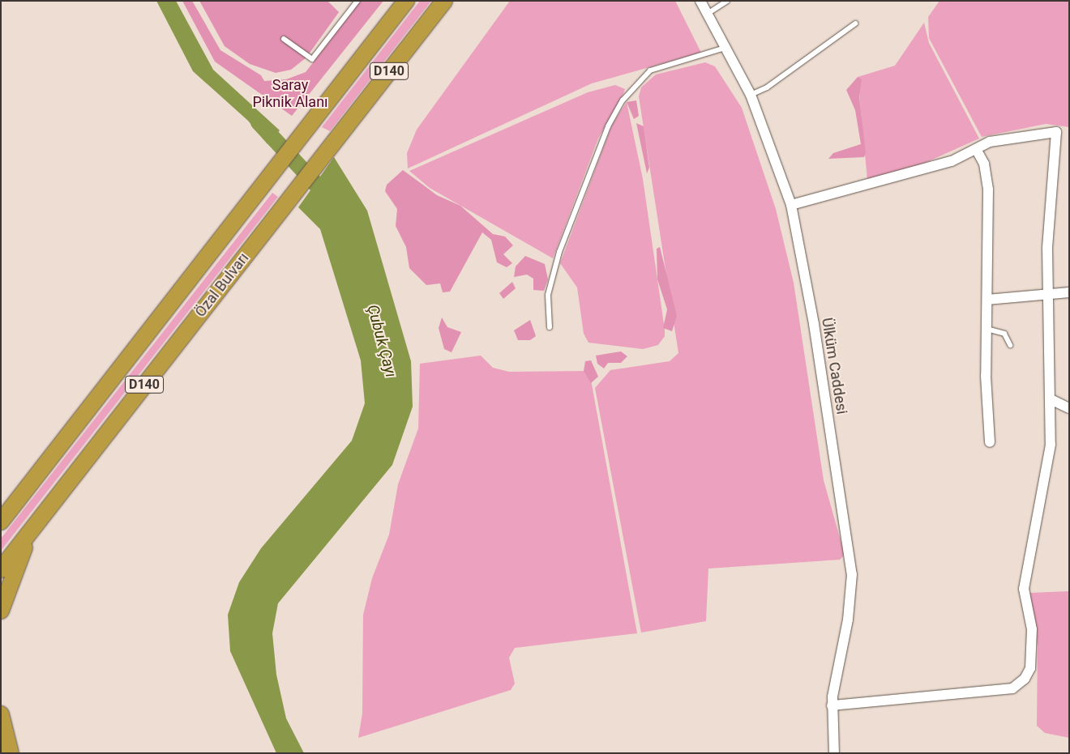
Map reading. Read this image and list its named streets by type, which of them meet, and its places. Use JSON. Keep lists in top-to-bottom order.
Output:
{
  "streets": {
    "highway": ["D140", "Özal Bulvarı"],
    "street": ["Ülküm Caddesi"]
  },
  "water": ["Çubuk Çayı"],
  "parks": ["Saray Piknik Alanı"]
}
